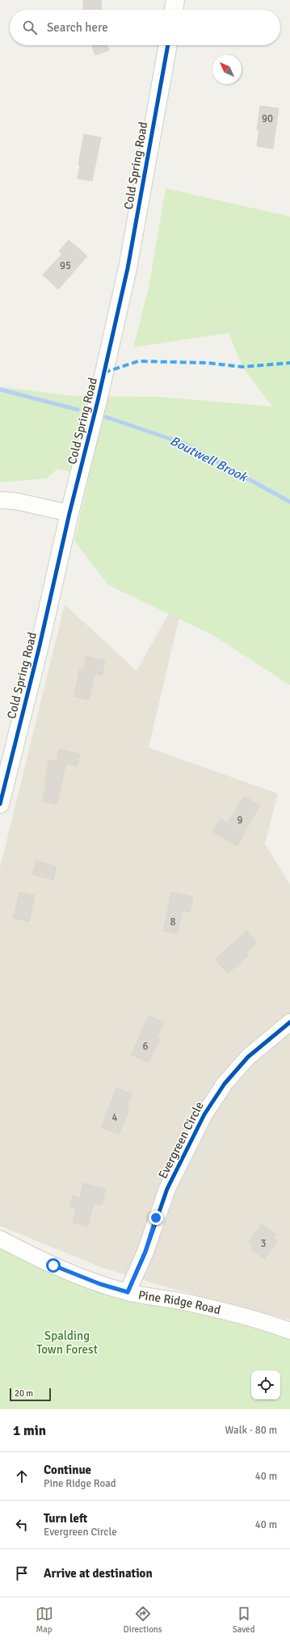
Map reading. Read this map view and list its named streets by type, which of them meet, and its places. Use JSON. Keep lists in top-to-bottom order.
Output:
{
  "streets": {
    "street": ["Cold Spring Road", "Evergreen Circle", "Pine Ridge Road"]
  },
  "crossings": [
    ["Evergreen Circle", "Pine Ridge Road"]
  ],
  "water": ["Boutwell Brook"],
  "parks": ["Spalding Town Forest"],
  "house_numbers": [
    "90",
    "95",
    "9",
    "8",
    "6",
    "4",
    "3"
  ],
  "scale_bar": "20 m",
  "north": "top left",
  "page": {
    "search": "Search here",
    "scale": "20 m",
    "heading": ["1 min", "Walk · 80 m"],
    "list": [
      ["Continue", "Pine Ridge Road", "40 m"],
      ["Turn left", "Evergreen Circle", "40 m"],
      "Arrive at destination"
    ],
    "nav": ["Map", "Directions", "Saved"]
  }
}
